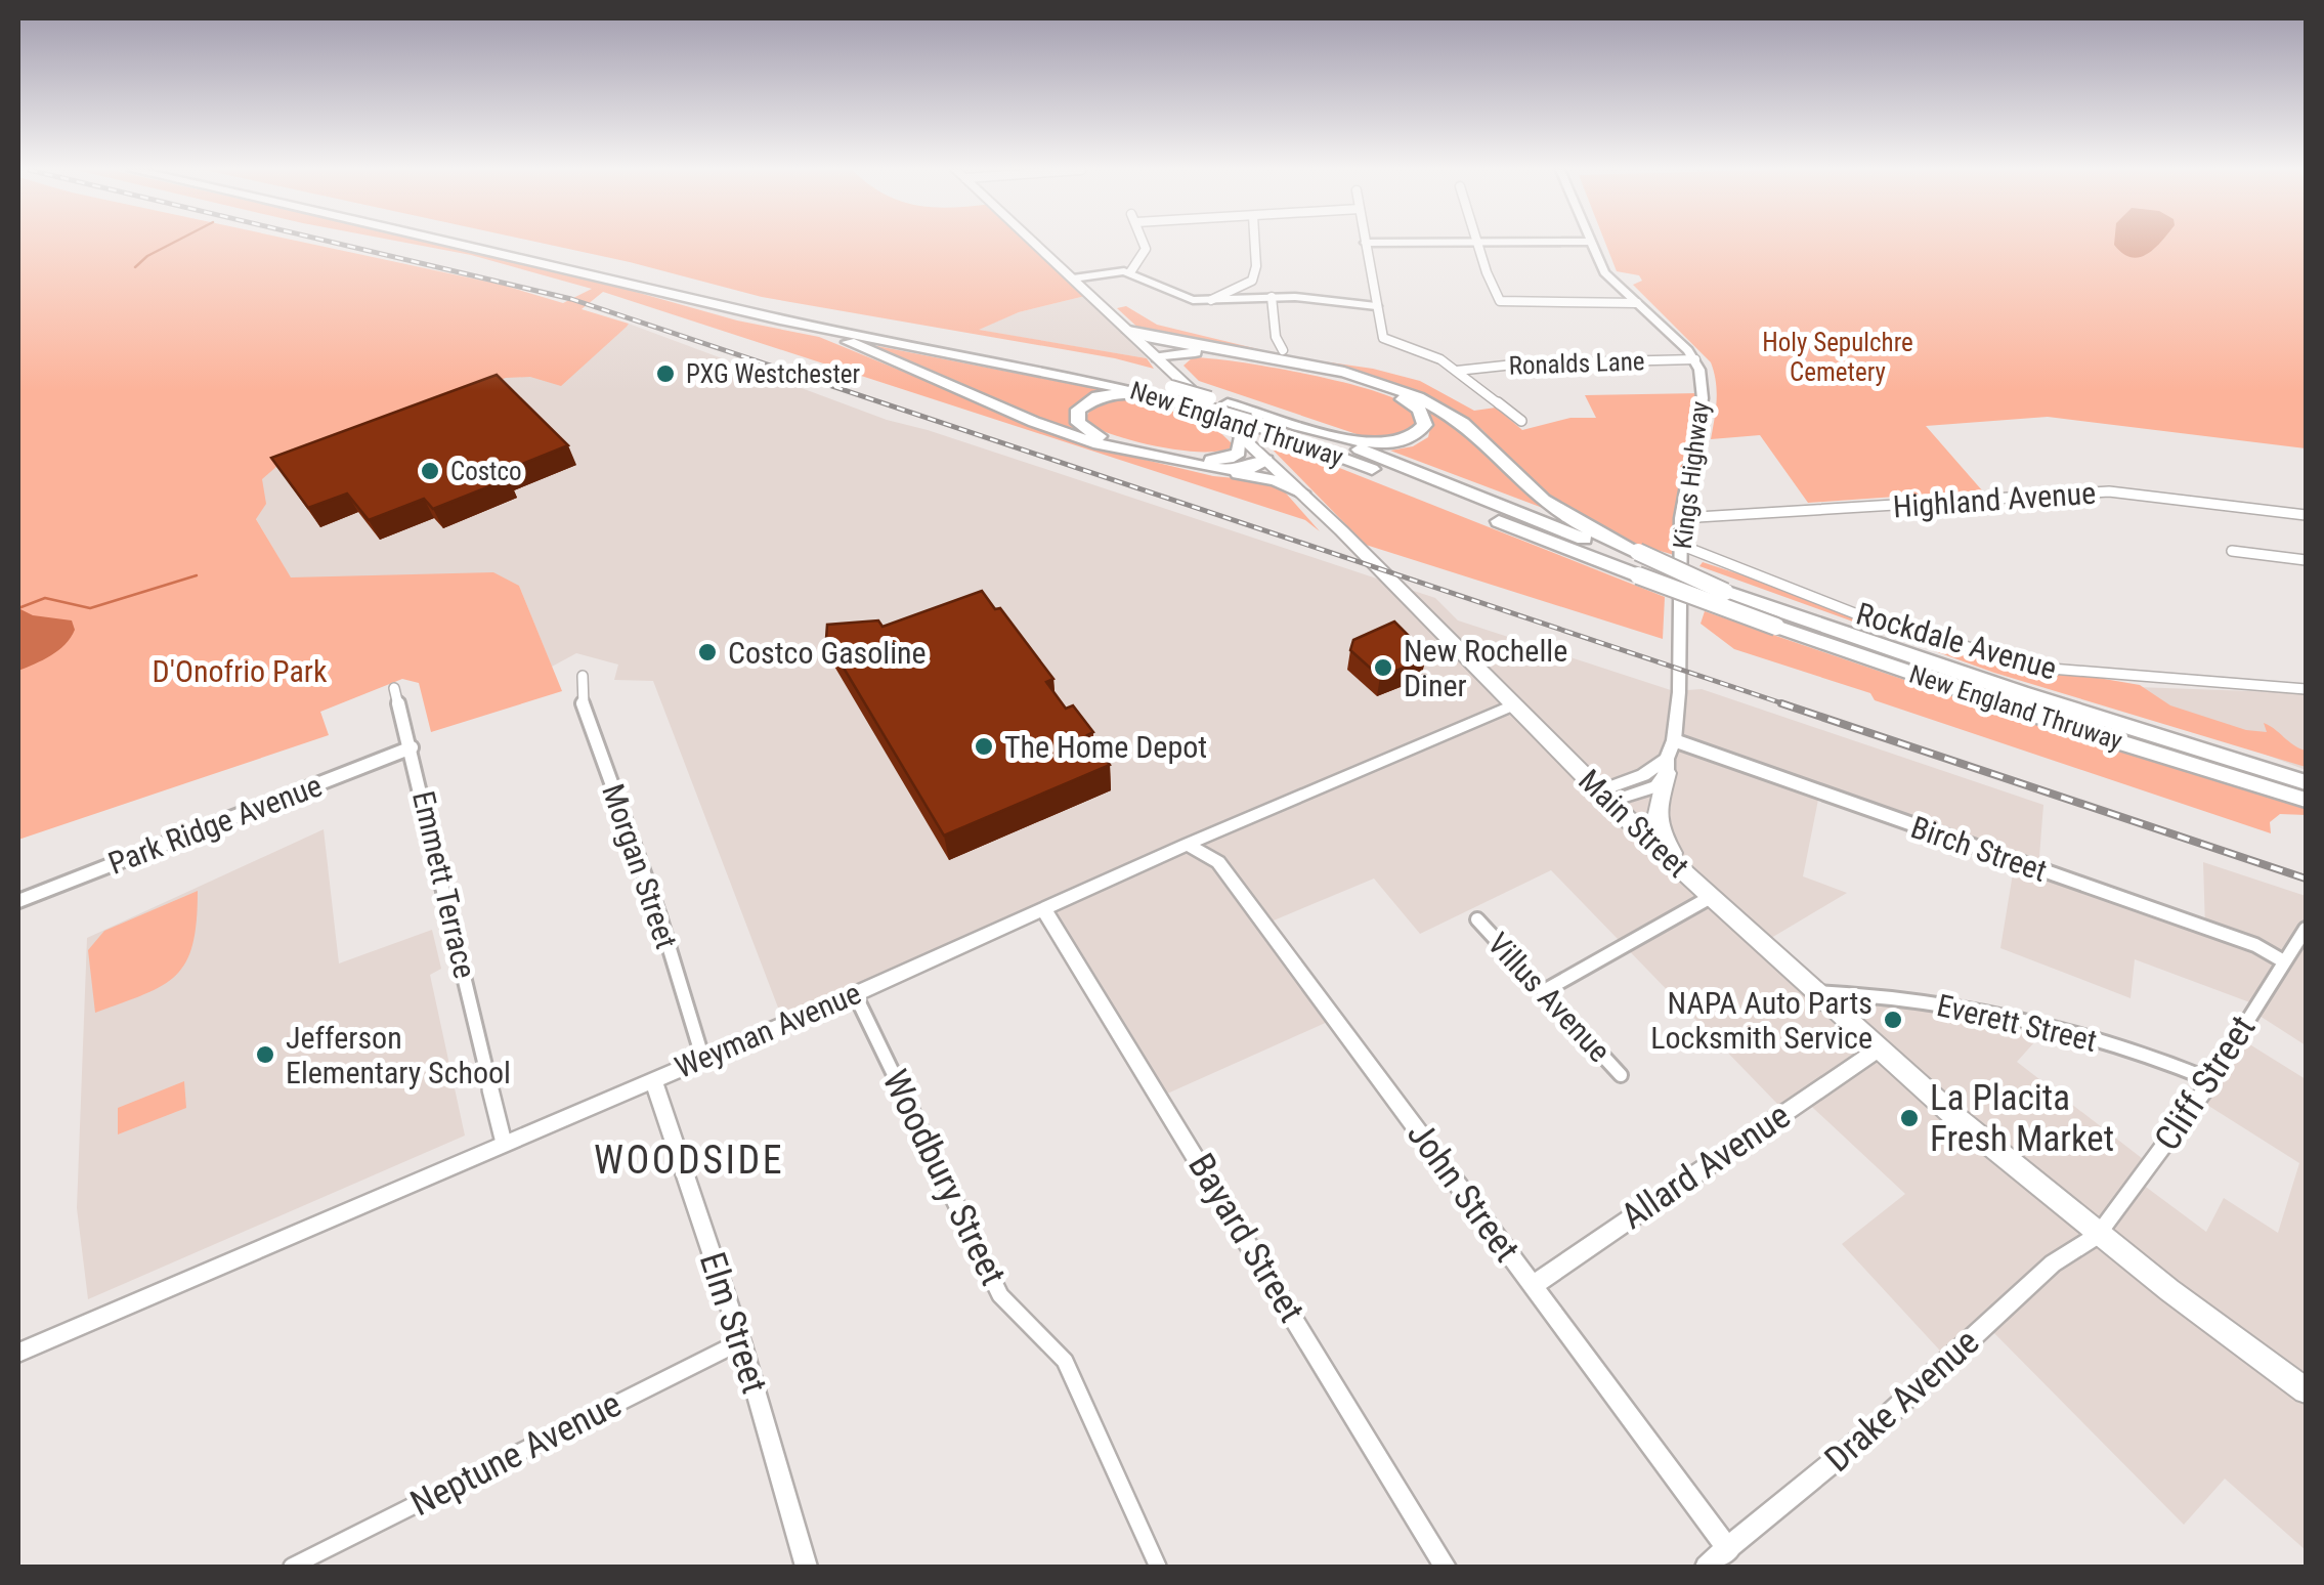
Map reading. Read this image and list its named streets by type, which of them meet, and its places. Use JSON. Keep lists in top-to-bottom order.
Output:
{
  "streets": {
    "highway": ["New England Thruway"],
    "main road": ["Main Street"],
    "street": [
      "Ronalds Lane",
      "Kings Highway",
      "Highland Avenue",
      "Rockdale Avenue",
      "Park Ridge Avenue",
      "Birch Street",
      "Morgan Street",
      "Emmett Terrace",
      "Villus Avenue",
      "Everett Street",
      "Weyman Avenue",
      "Cliff Street",
      "Allard Avenue",
      "Woodbury Street",
      "John Street",
      "Bayard Street",
      "Elm Street",
      "Drake Avenue",
      "Neptune Avenue"
    ]
  },
  "crossings": [
    ["Ronalds Lane", "Kings Highway"],
    ["New England Thruway", "Main Street"],
    ["Kings Highway", "Highland Avenue"],
    ["Kings Highway", "Rockdale Avenue"],
    ["Kings Highway", "Birch Street"],
    ["Main Street", "Everett Street"],
    ["Main Street", "Weyman Avenue"],
    ["Main Street", "Cliff Street"],
    ["Main Street", "Allard Avenue"],
    ["Main Street", "Drake Avenue"],
    ["Park Ridge Avenue", "Emmett Terrace"],
    ["Birch Street", "Cliff Street"],
    ["Morgan Street", "Weyman Avenue"],
    ["Emmett Terrace", "Weyman Avenue"],
    ["Everett Street", "Cliff Street"],
    ["Weyman Avenue", "Woodbury Street"],
    ["Weyman Avenue", "John Street"],
    ["Weyman Avenue", "Bayard Street"],
    ["Weyman Avenue", "Elm Street"],
    ["Cliff Street", "Drake Avenue"],
    ["Allard Avenue", "John Street"],
    ["John Street", "Drake Avenue"],
    ["Elm Street", "Neptune Avenue"]
  ],
  "districts": ["WOODSIDE"],
  "parks": ["Holy Sepulchre Cemetery", "D'Onofrio Park"],
  "places": [
    "PXG Westchester",
    "Costco",
    "Costco Gasoline",
    "New Rochelle Diner",
    "The Home Depot",
    "NAPA Auto Parts Locksmith Service",
    "Jefferson Elementary School",
    "La Placita Fresh Market"
  ]
}
